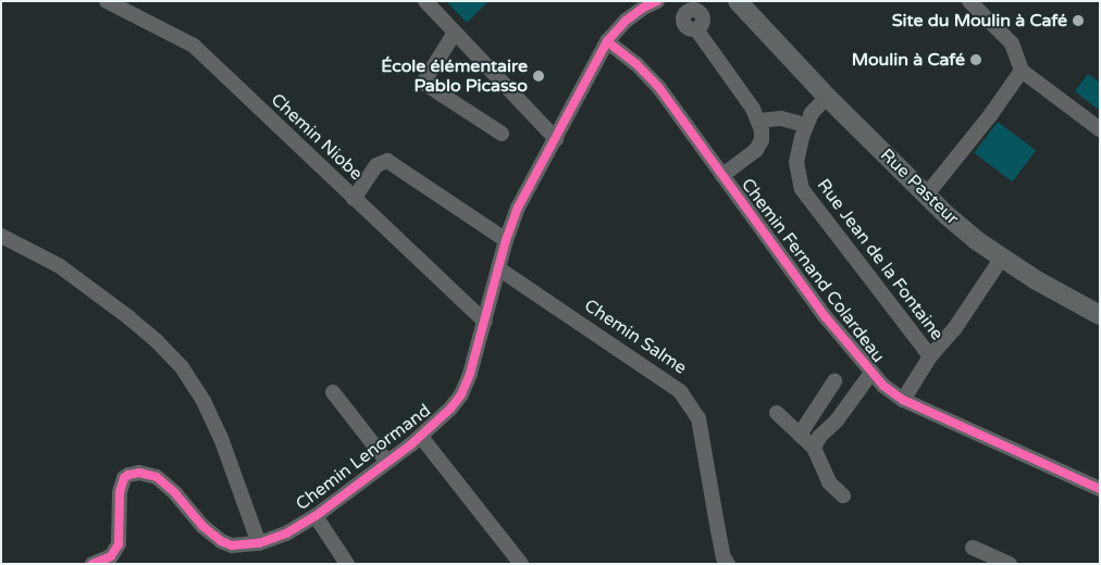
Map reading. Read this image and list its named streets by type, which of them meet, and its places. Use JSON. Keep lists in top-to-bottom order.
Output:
{
  "streets": {
    "main road": ["Rue Pasteur"],
    "street": [
      "Chemin Niobe",
      "Rue Jean de la Fontaine",
      "Chemin Fernand Colardeau",
      "Chemin Salme",
      "Chemin Lenormand"
    ]
  },
  "crossings": [
    ["Chemin Niobe", "Chemin Lenormand"],
    ["Rue Pasteur", "Rue Jean de la Fontaine"],
    ["Chemin Fernand Colardeau", "Chemin Lenormand"],
    ["Chemin Salme", "Chemin Lenormand"]
  ],
  "places": ["Site du Moulin à Café", "Moulin à Café", "École élémentaire Pablo Picasso"]
}
